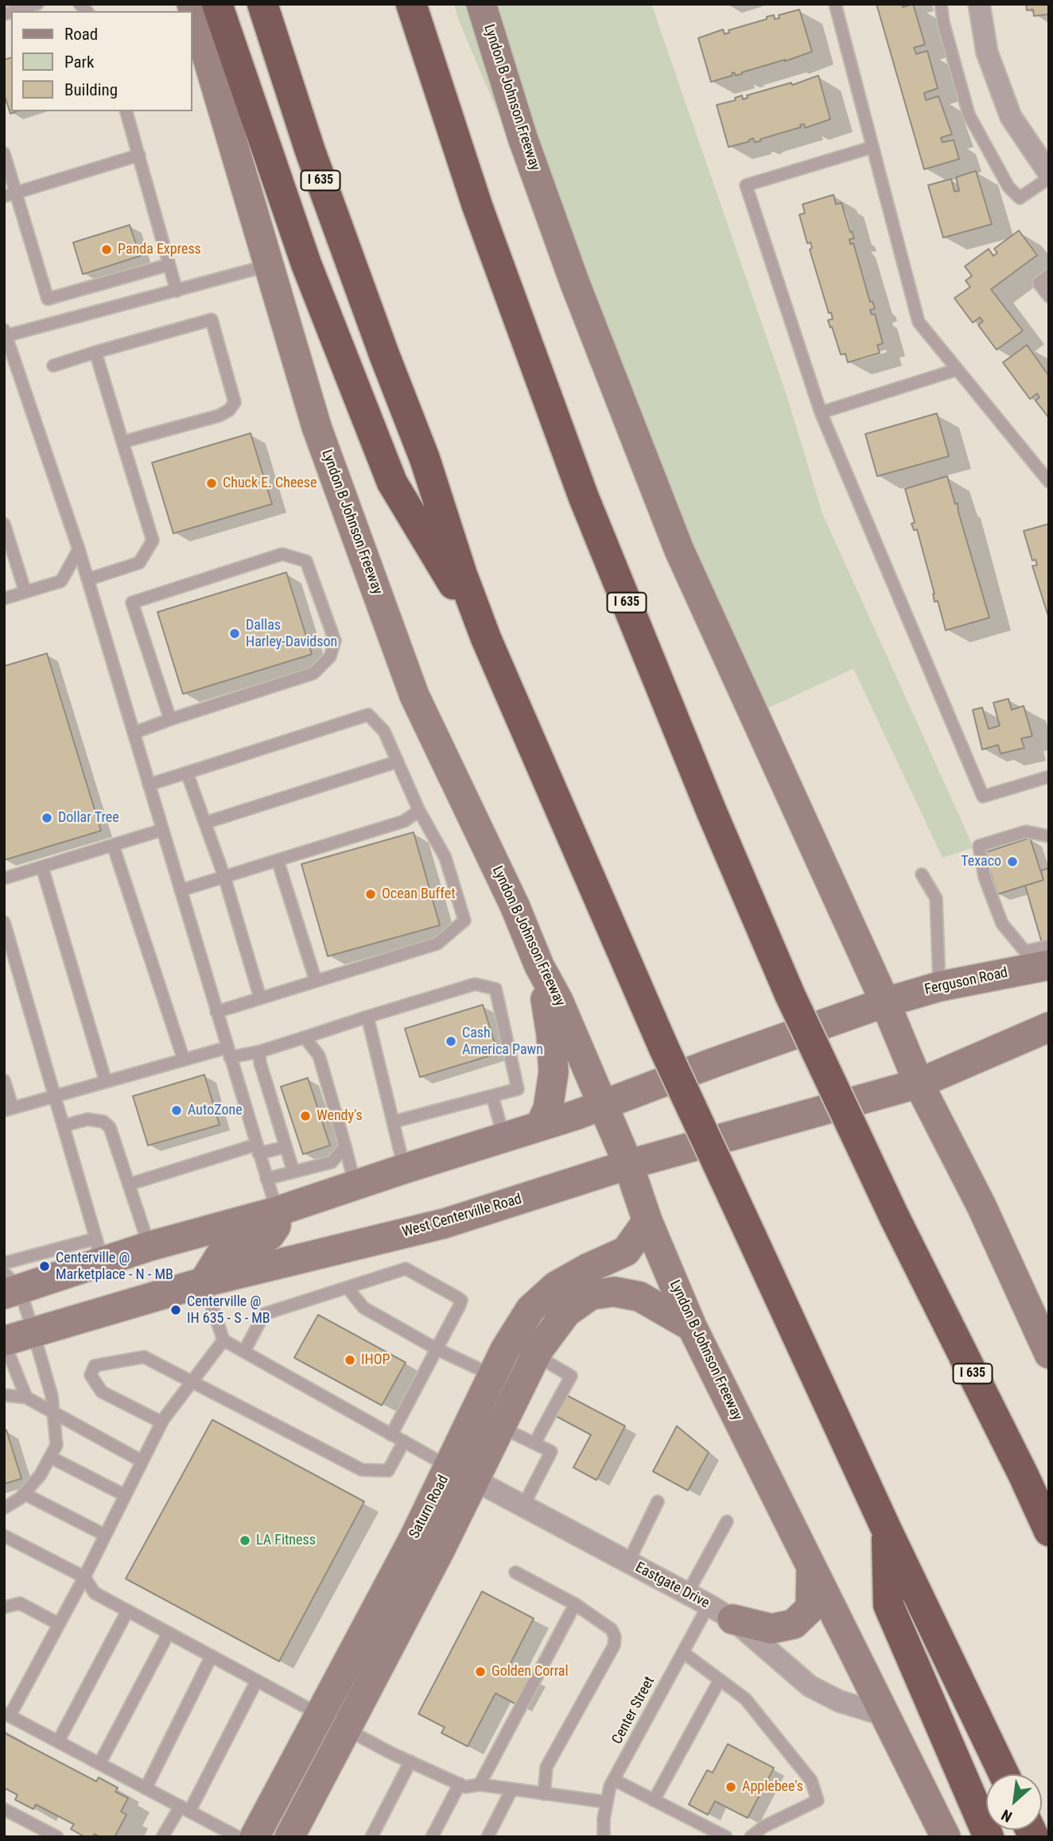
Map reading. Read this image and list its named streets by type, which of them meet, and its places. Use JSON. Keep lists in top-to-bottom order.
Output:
{
  "streets": {
    "highway": ["I 635"],
    "main road": [
      "Lyndon B Johnson Freeway",
      "Ferguson Road",
      "West Centerville Road",
      "Saturn Road"
    ],
    "street": ["Eastgate Drive"],
    "lane": ["Center Street"]
  },
  "crossings": [
    ["Lyndon B Johnson Freeway", "Ferguson Road"],
    ["Lyndon B Johnson Freeway", "West Centerville Road"],
    ["Lyndon B Johnson Freeway", "Saturn Road"],
    ["Lyndon B Johnson Freeway", "Eastgate Drive"],
    ["Saturn Road", "Eastgate Drive"],
    ["Eastgate Drive", "Center Street"]
  ],
  "places": [
    "Panda Express",
    "Chuck E. Cheese",
    "Dallas Harley-Davidson",
    "Dollar Tree",
    "Texaco",
    "Ocean Buffet",
    "Cash America Pawn",
    "AutoZone",
    "Wendy's",
    "Centerville @ Marketplace - N - MB",
    "Centerville @ IH 635 - S - MB",
    "IHOP",
    "LA Fitness",
    "Golden Corral",
    "Applebee's"
  ],
  "legend": ["Road", "Park", "Building"],
  "north": "bottom left"
}
